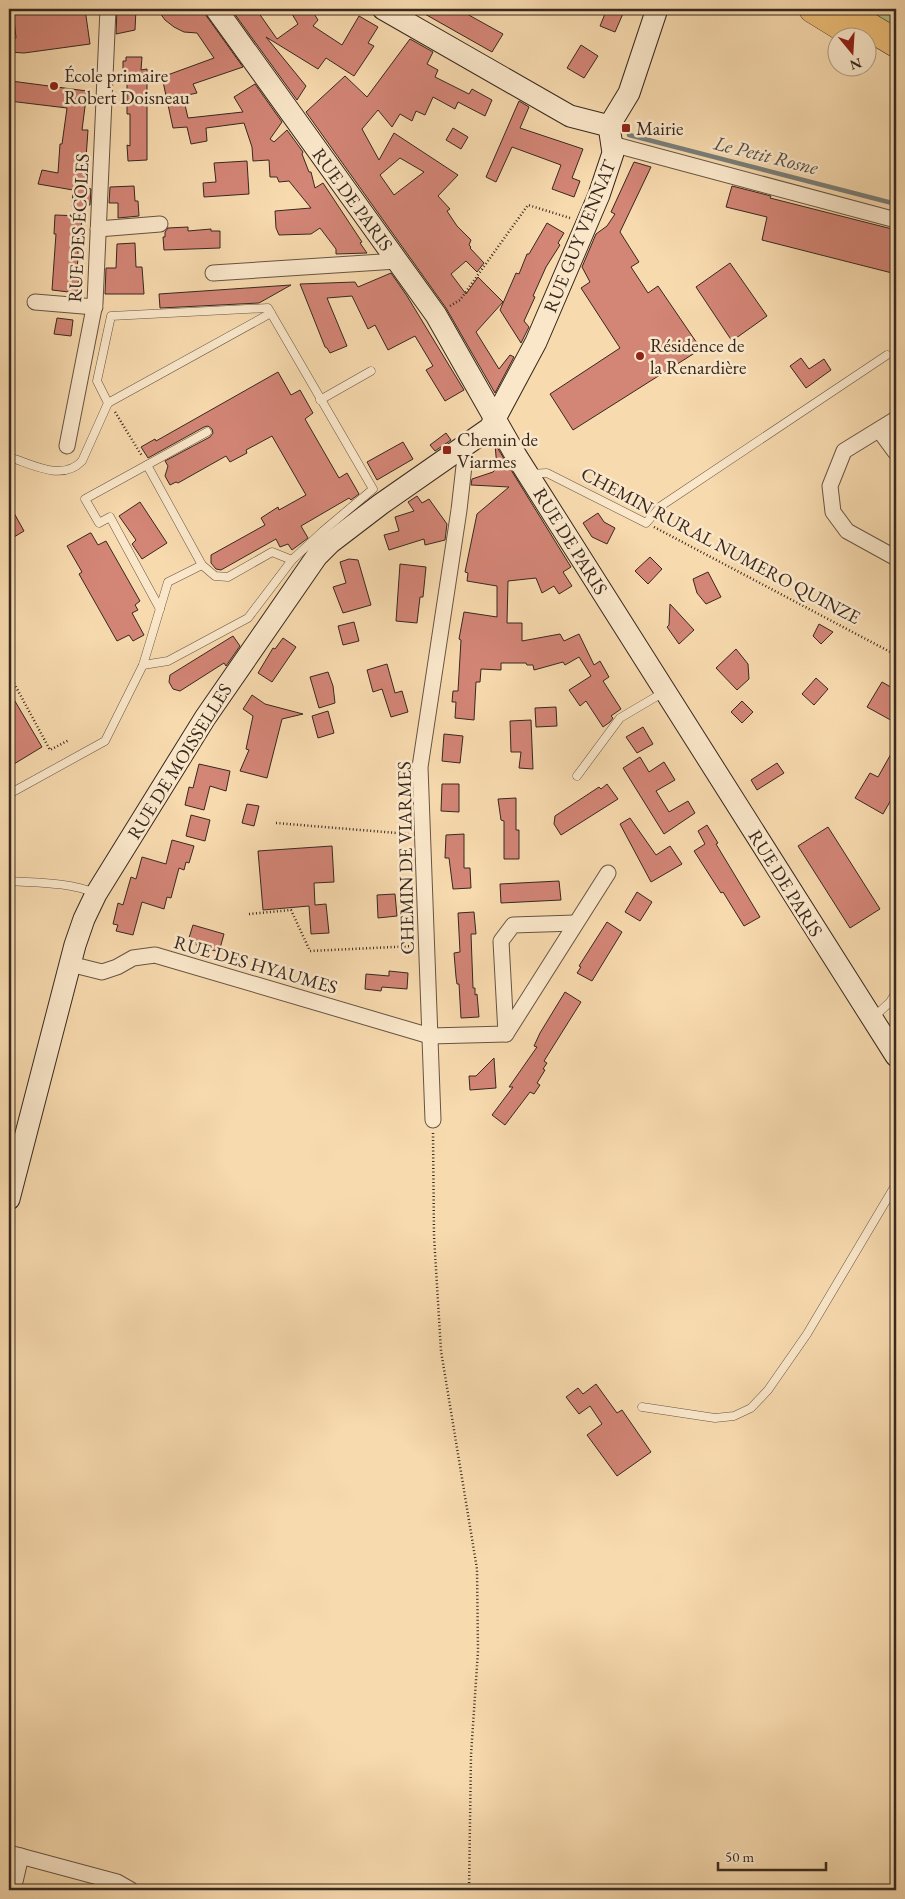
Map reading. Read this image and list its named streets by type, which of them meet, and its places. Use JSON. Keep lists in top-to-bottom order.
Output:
{
  "streets": {
    "street": [
      "RUE DE PARIS",
      "RUE DES ÉCOLES",
      "RUE GUY VENNAT",
      "RUE DE MOISSELLES",
      "CHEMIN DE VIARMES",
      "RUE DES HYAUMES"
    ],
    "lane": ["CHEMIN RURAL NUMERO QUINZE"]
  },
  "crossings": [
    ["RUE DE PARIS", "RUE GUY VENNAT"],
    ["RUE DE PARIS", "CHEMIN RURAL NUMERO QUINZE"],
    ["RUE DE PARIS", "RUE DE MOISSELLES"],
    ["RUE GUY VENNAT", "RUE DE MOISSELLES"],
    ["RUE DE MOISSELLES", "CHEMIN DE VIARMES"],
    ["RUE DE MOISSELLES", "RUE DES HYAUMES"],
    ["CHEMIN DE VIARMES", "RUE DES HYAUMES"]
  ],
  "water": ["Le Petit Rosne"],
  "places": {
    "other": ["École primaire Robert Doisneau", "Résidence de la Renardière"],
    "transit": ["Mairie", "Chemin de Viarmes"]
  },
  "scale_bar": "50 m",
  "north": "bottom"
}
